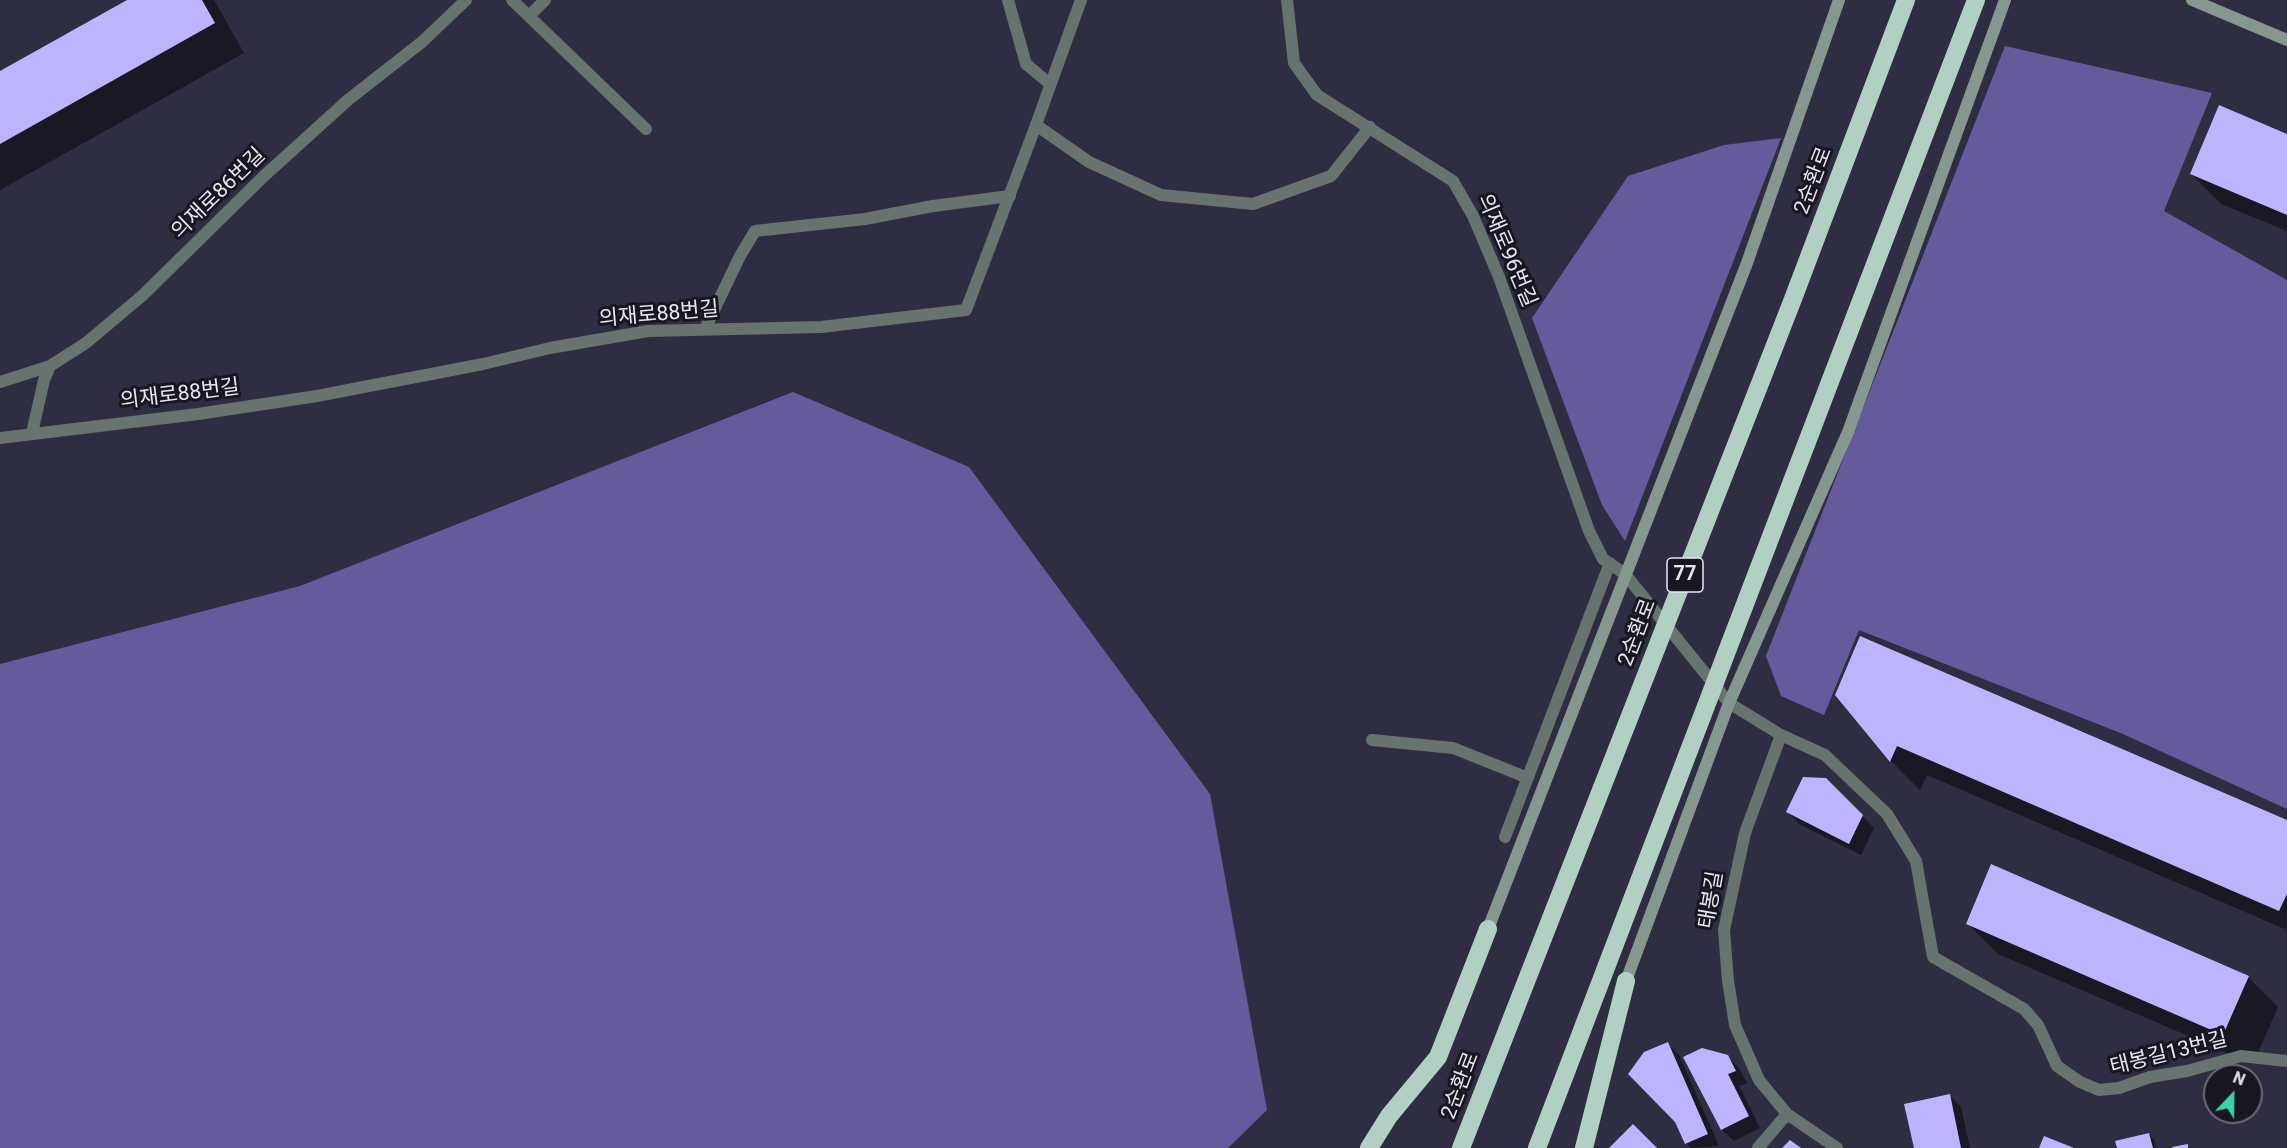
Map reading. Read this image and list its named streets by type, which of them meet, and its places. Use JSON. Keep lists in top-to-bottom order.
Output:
{
  "streets": {
    "highway": ["2순환로", "77"],
    "street": [
      "의재로86번길",
      "의재로96번길",
      "의재로88번길",
      "태봉길",
      "태봉길13번길"
    ]
  },
  "crossings": [
    ["태봉길", "태봉길13번길"]
  ],
  "north": "top"
}
